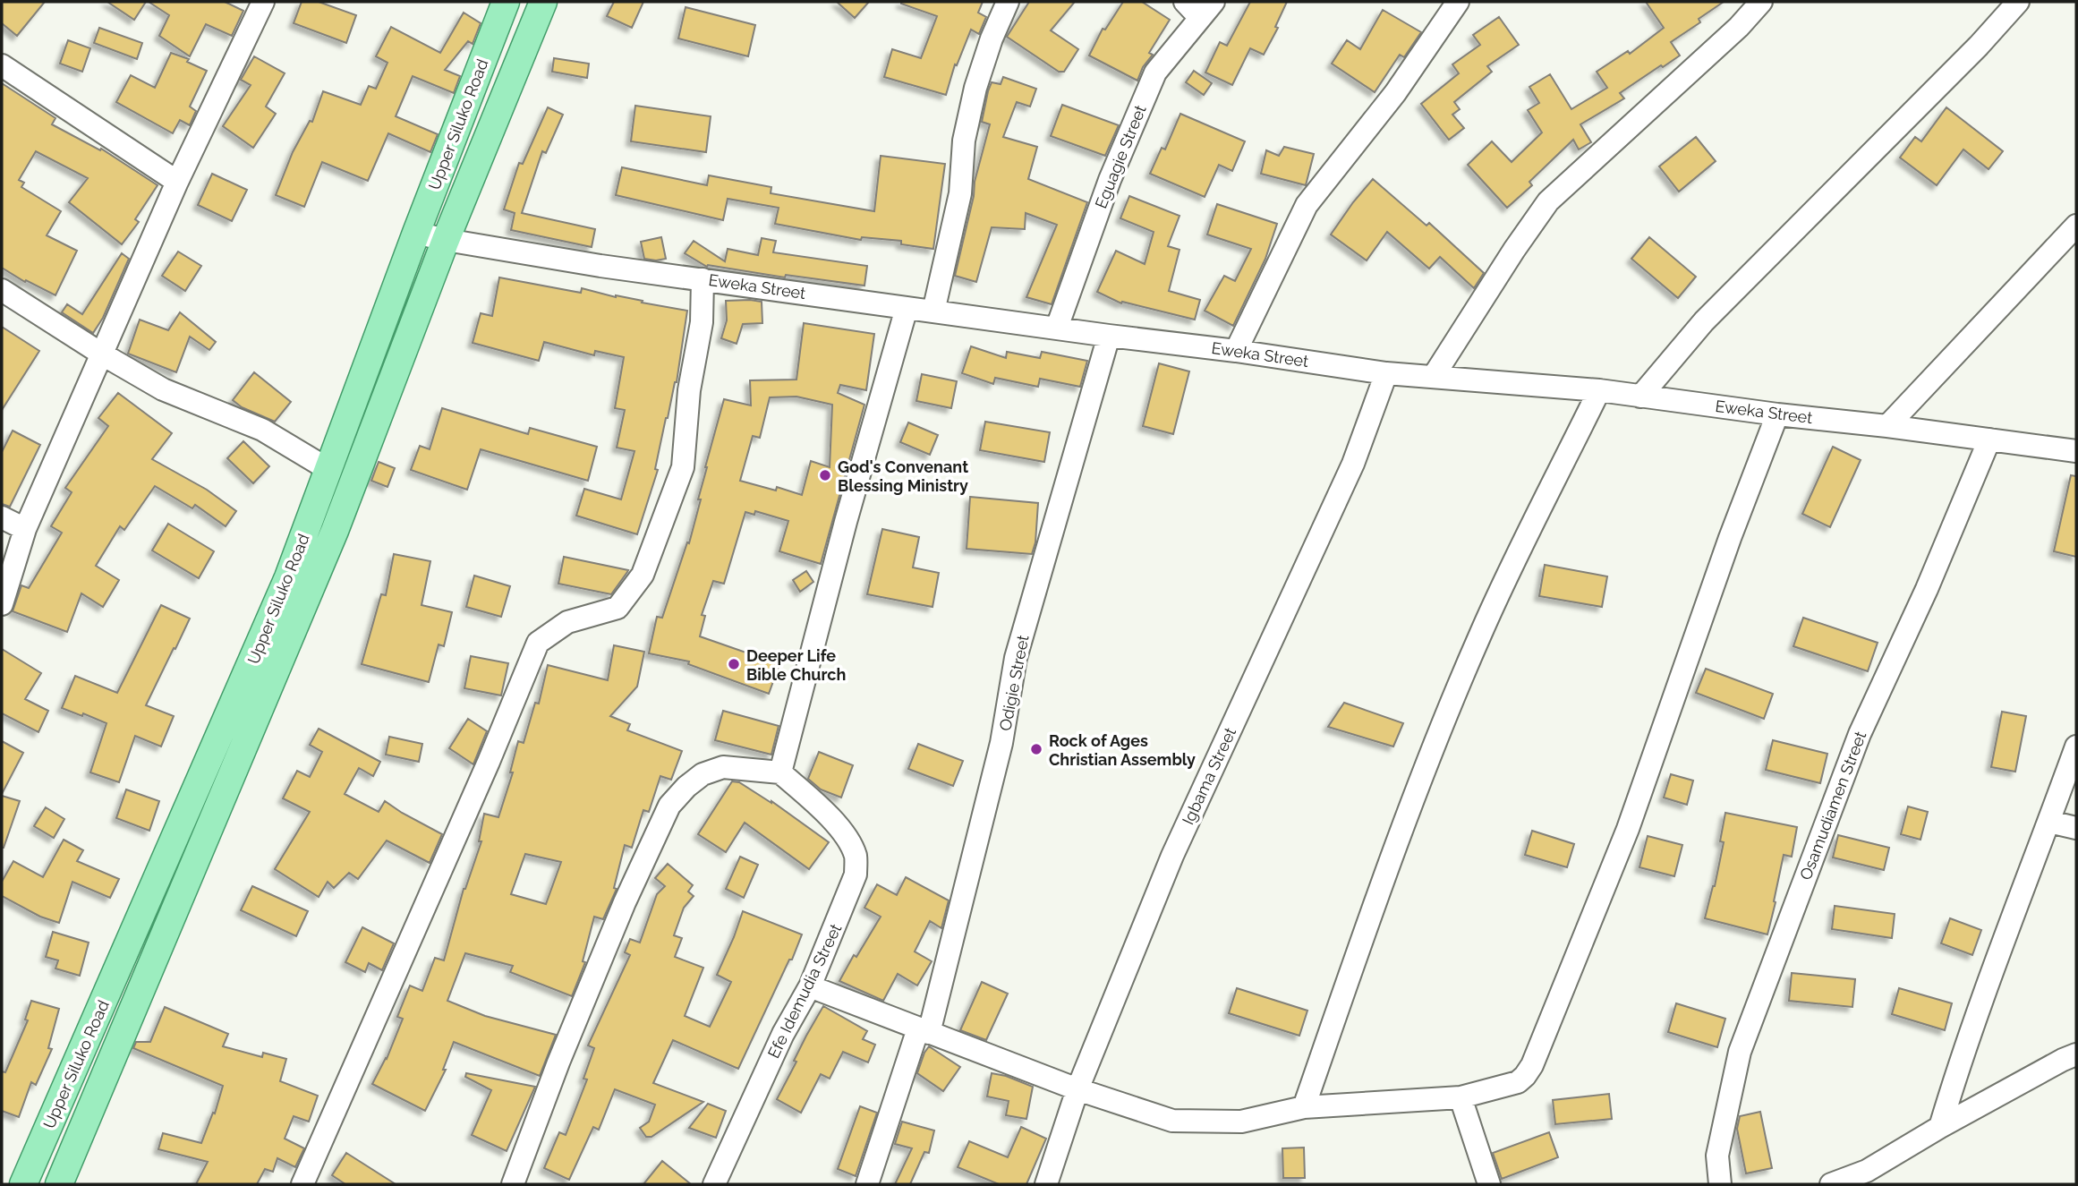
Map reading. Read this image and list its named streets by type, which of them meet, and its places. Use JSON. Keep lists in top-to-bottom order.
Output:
{
  "streets": {
    "main road": ["Upper Siluko Road"],
    "street": [
      "Eguagie Street",
      "Eweka Street",
      "Odigie Street",
      "Igbama Street",
      "Osamudiamen Street",
      "Efe Idemudia Street"
    ]
  },
  "crossings": [
    ["Upper Siluko Road", "Eweka Street"],
    ["Eguagie Street", "Eweka Street"],
    ["Eweka Street", "Odigie Street"],
    ["Eweka Street", "Igbama Street"],
    ["Eweka Street", "Osamudiamen Street"]
  ],
  "places": ["God's Convenant Blessing Ministry", "Deeper Life Bible Church", "Rock of Ages Christian Assembly"]
}
